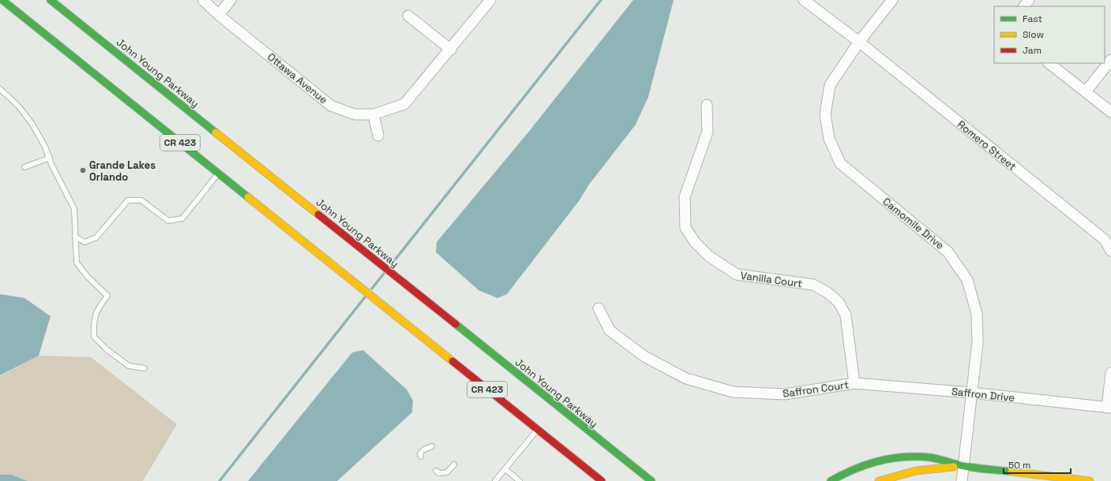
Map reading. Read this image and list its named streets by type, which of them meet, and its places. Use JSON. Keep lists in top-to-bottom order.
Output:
{
  "streets": {
    "main road": ["John Young Parkway", "CR 423"],
    "street": [
      "Ottawa Avenue",
      "Romero Street",
      "Camomile Drive",
      "Vanilla Court",
      "Saffron Court",
      "Saffron Drive"
    ]
  },
  "crossings": [
    ["Romero Street", "Camomile Drive"],
    ["Camomile Drive", "Saffron Drive"],
    ["Vanilla Court", "Saffron Court"],
    ["Vanilla Court", "Saffron Drive"],
    ["Saffron Court", "Saffron Drive"]
  ],
  "places": ["Grande Lakes Orlando"],
  "legend": ["Fast", "Slow", "Jam"],
  "scale_bar": "50 m"
}
